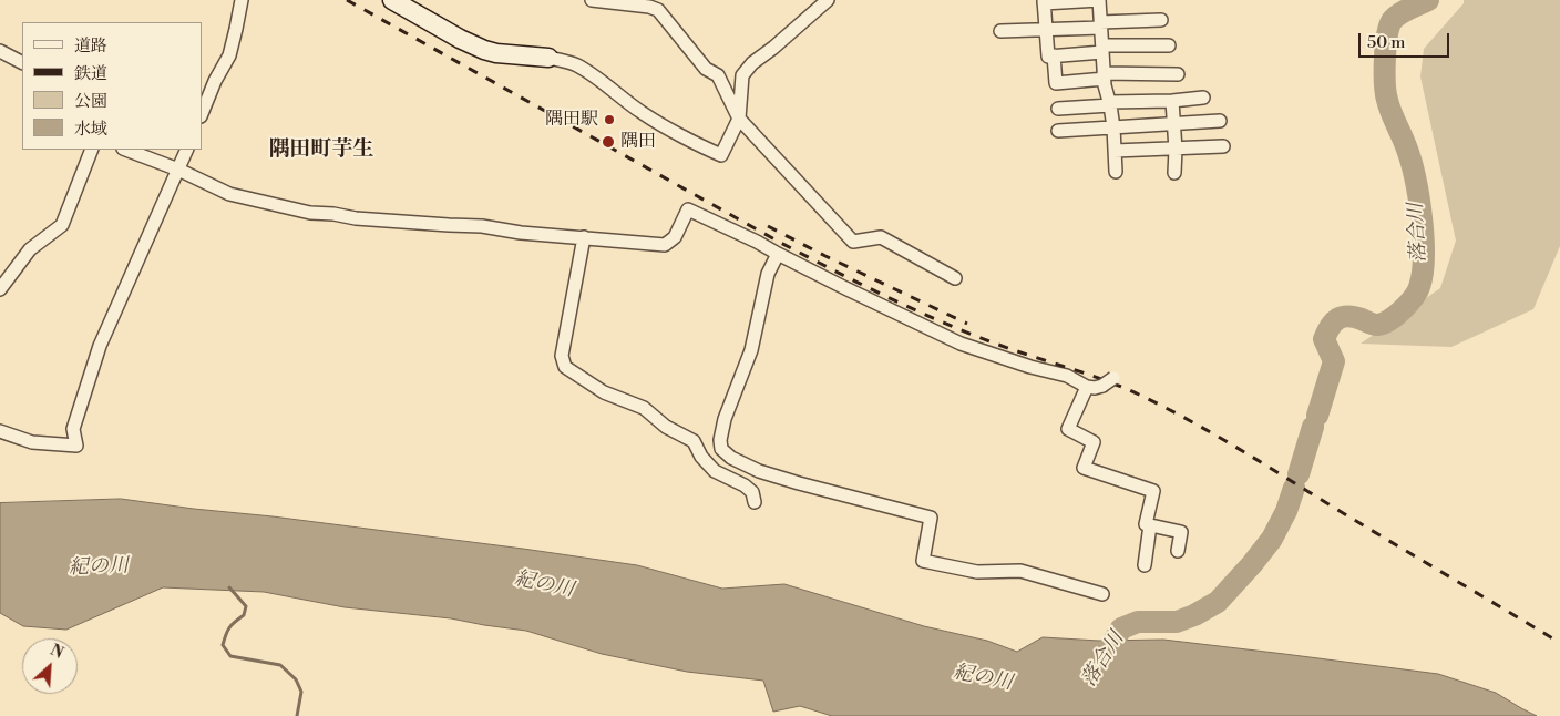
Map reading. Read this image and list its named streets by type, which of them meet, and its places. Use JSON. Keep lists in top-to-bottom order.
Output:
{
  "districts": ["隅田町芋生"],
  "water": ["落合川", "紀の川"],
  "places": ["隅田駅", "隅田"],
  "legend": [
    "道路",
    "鉄道",
    "公園",
    "水域"
  ],
  "scale_bar": "50 m",
  "north": "top right"
}
